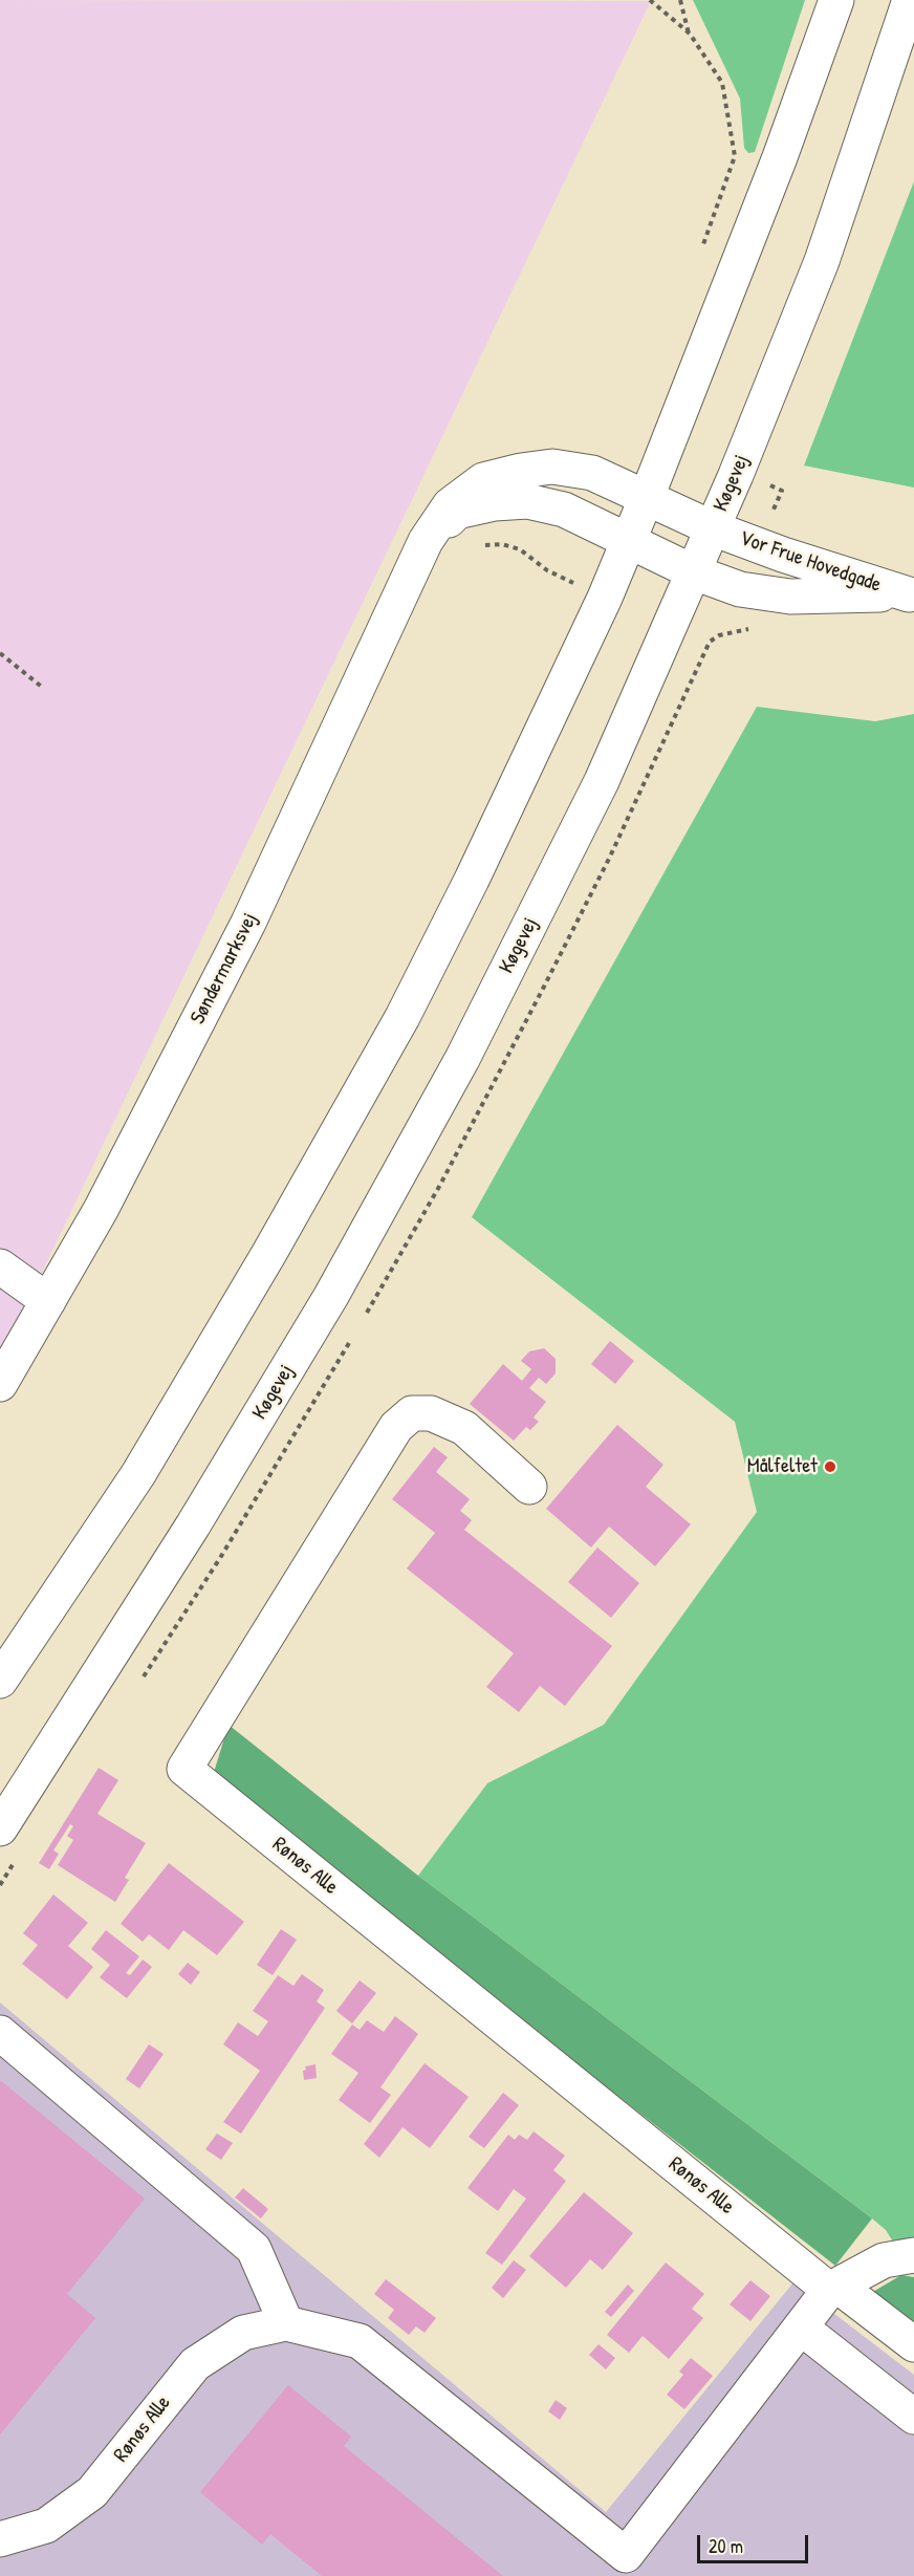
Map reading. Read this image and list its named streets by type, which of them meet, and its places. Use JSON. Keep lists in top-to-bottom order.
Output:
{
  "streets": {
    "street": [
      "Køgevej",
      "Vor Frue Hovedgade",
      "Søndermarksvej",
      "Rønøs Alle"
    ]
  },
  "crossings": [
    ["Køgevej", "Vor Frue Hovedgade"],
    ["Vor Frue Hovedgade", "Søndermarksvej"]
  ],
  "places": ["Målfeltet"],
  "scale_bar": "20 m"
}
